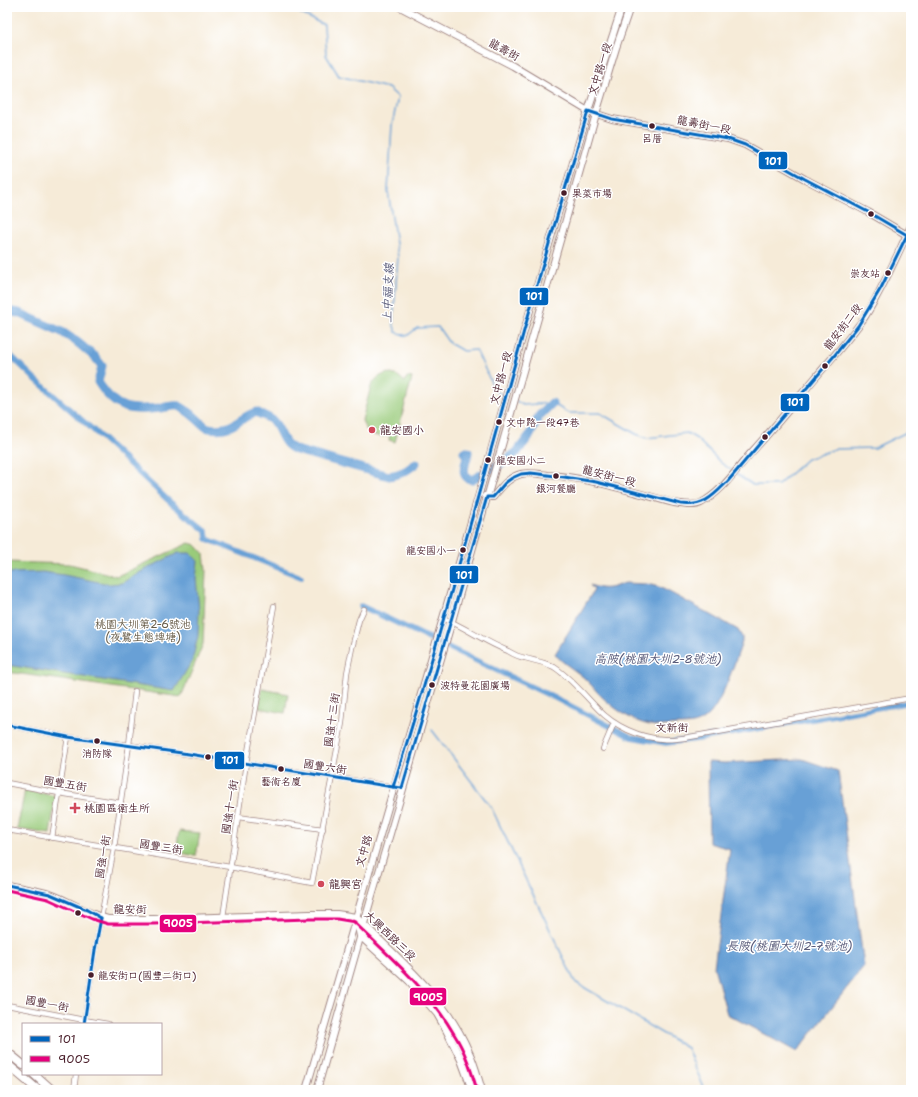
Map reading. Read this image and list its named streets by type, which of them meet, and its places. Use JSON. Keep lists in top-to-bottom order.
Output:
{
  "streets": {
    "street": [
      "龍壽街",
      "文中路一段",
      "龍壽街一段",
      "龍安街二段",
      "龍安街一段",
      "國強十三街",
      "文新街",
      "國豐六街",
      "國豐五街",
      "國強十一街",
      "國豐三街",
      "文中路",
      "國強一街",
      "龍安街",
      "大興西路三段",
      "國豐一街"
    ]
  },
  "crossings": [
    ["龍壽街", "文中路一段"],
    ["龍壽街", "龍壽街一段"],
    ["文中路一段", "龍壽街一段"],
    ["文中路一段", "龍安街一段"],
    ["文中路一段", "文新街"],
    ["文中路一段", "文中路"],
    ["龍壽街一段", "龍安街二段"],
    ["龍安街二段", "龍安街一段"],
    ["國強十三街", "國豐六街"],
    ["國強十三街", "國豐三街"],
    ["文新街", "文中路"],
    ["國豐六街", "國強十一街"],
    ["國豐六街", "文中路"],
    ["國豐六街", "國強一街"],
    ["國豐五街", "國強一街"],
    ["國強十一街", "國豐三街"],
    ["國強十一街", "龍安街"],
    ["國豐三街", "國強一街"],
    ["文中路", "龍安街"],
    ["文中路", "大興西路三段"],
    ["國強一街", "龍安街"],
    ["國強一街", "國豐一街"],
    ["龍安街", "大興西路三段"]
  ],
  "water": ["上中福支線", "高陂(桃園大圳2-8號池)", "長陂(桃園大圳2-7號池)"],
  "parks": ["桃園大圳第2-6號池 (夜鷺生態埤塘)"],
  "places": {
    "other": [
      "呂厝",
      "果菜市場",
      "崇友站",
      "文中路一段47巷",
      "龍安國小",
      "龍安國小二",
      "銀河餐廳",
      "龍安國小一",
      "波特曼花園廣場",
      "消防隊",
      "藝術名廈",
      "龍興宮",
      "龍安街口(國豐二街口)"
    ],
    "health": ["桃園區衛生所"]
  },
  "lines": ["transit line 101", "transit line 9005"],
  "legend": ["101", "9005"]
}
